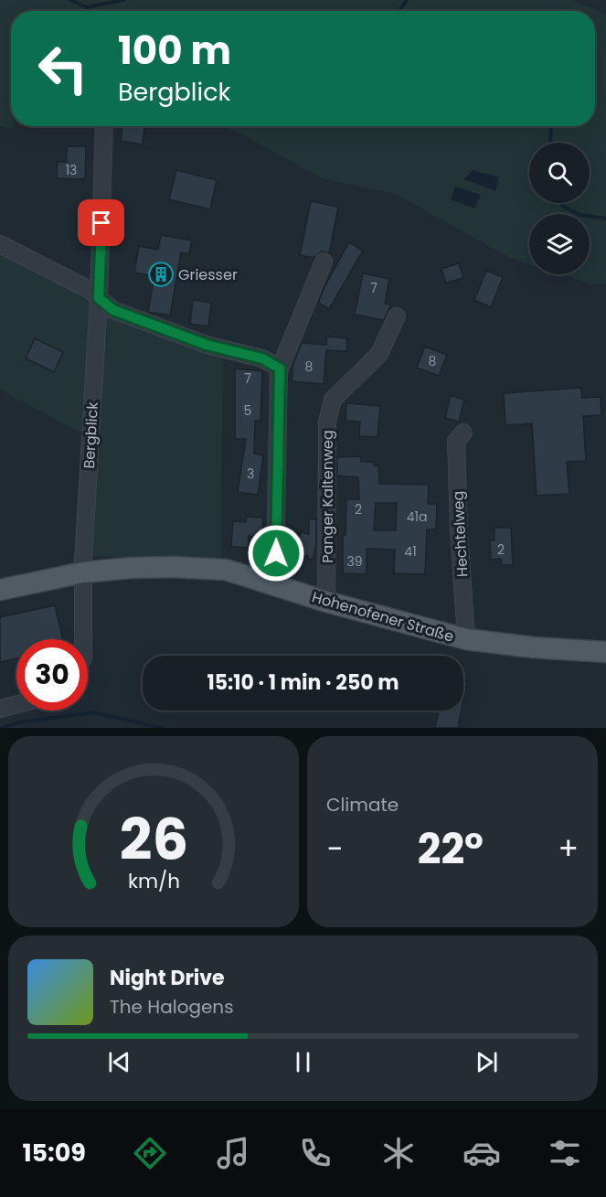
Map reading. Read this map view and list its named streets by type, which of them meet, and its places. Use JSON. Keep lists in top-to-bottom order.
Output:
{
  "streets": {
    "main road": ["Hohenofener Straße"],
    "street": ["Bergblick", "Panger Kaltenweg", "Hechtelweg"]
  },
  "crossings": [
    ["Bergblick", "Hohenofener Straße"],
    ["Panger Kaltenweg", "Hohenofener Straße"],
    ["Hechtelweg", "Hohenofener Straße"]
  ],
  "places": {
    "building": ["Griesser"]
  },
  "house_numbers": [
    "13",
    "7",
    "8",
    "8",
    "7",
    "5",
    "3",
    "2",
    "41a",
    "2",
    "41",
    "39"
  ],
  "page": {
    "turn": ["100 m", "Bergblick"],
    "limit": "30",
    "trip": "15:10 · 1 min · 250 m",
    "tile": "Climate",
    "heat": ["−", "22°", "+"],
    "song": ["Night Drive", "The Halogens"],
    "tabs": "15:09",
    "gauge": ["26", "km/h"]
  }
}
